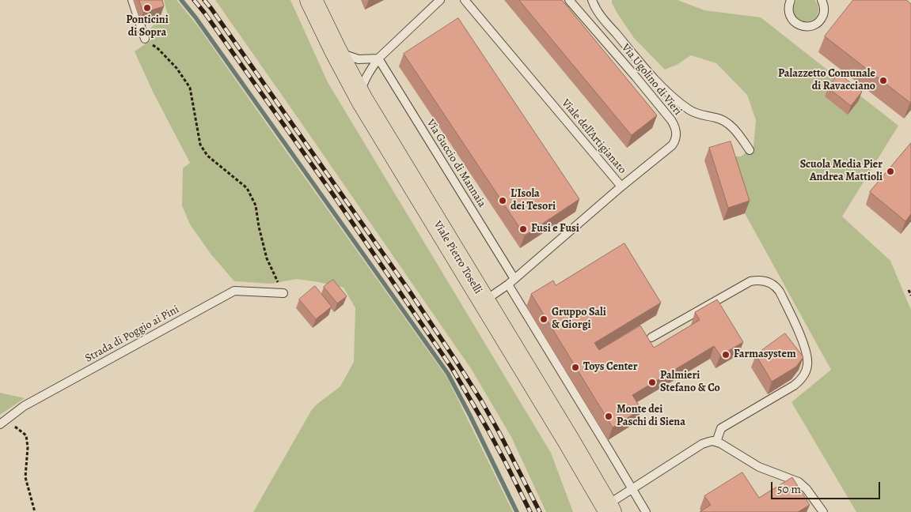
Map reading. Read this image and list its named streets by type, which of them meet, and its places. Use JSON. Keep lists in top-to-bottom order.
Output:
{
  "streets": {
    "main road": ["Viale Pietro Toselli"],
    "lane": [
      "Via Ugolino di Vieri",
      "Viale dell'Artigianato",
      "Via Guccio di Mannaia",
      "Strada di Poggio ai Pini"
    ]
  },
  "crossings": [
    ["Via Ugolino di Vieri", "Viale dell'Artigianato"],
    ["Viale dell'Artigianato", "Via Guccio di Mannaia"],
    ["Viale dell'Artigianato", "Viale Pietro Toselli"]
  ],
  "places": [
    "Ponticini di Sopra",
    "Palazzetto Comunale di Ravacciano",
    "Scuola Media Pier Andrea Mattioli",
    "L'Isola dei Tesori",
    "Fusi e Fusi",
    "Gruppo Sali & Giorgi",
    "Farmasystem",
    "Toys Center",
    "Palmieri Stefano & Co",
    "Monte dei Paschi di Siena"
  ],
  "scale_bar": "50 m"
}
